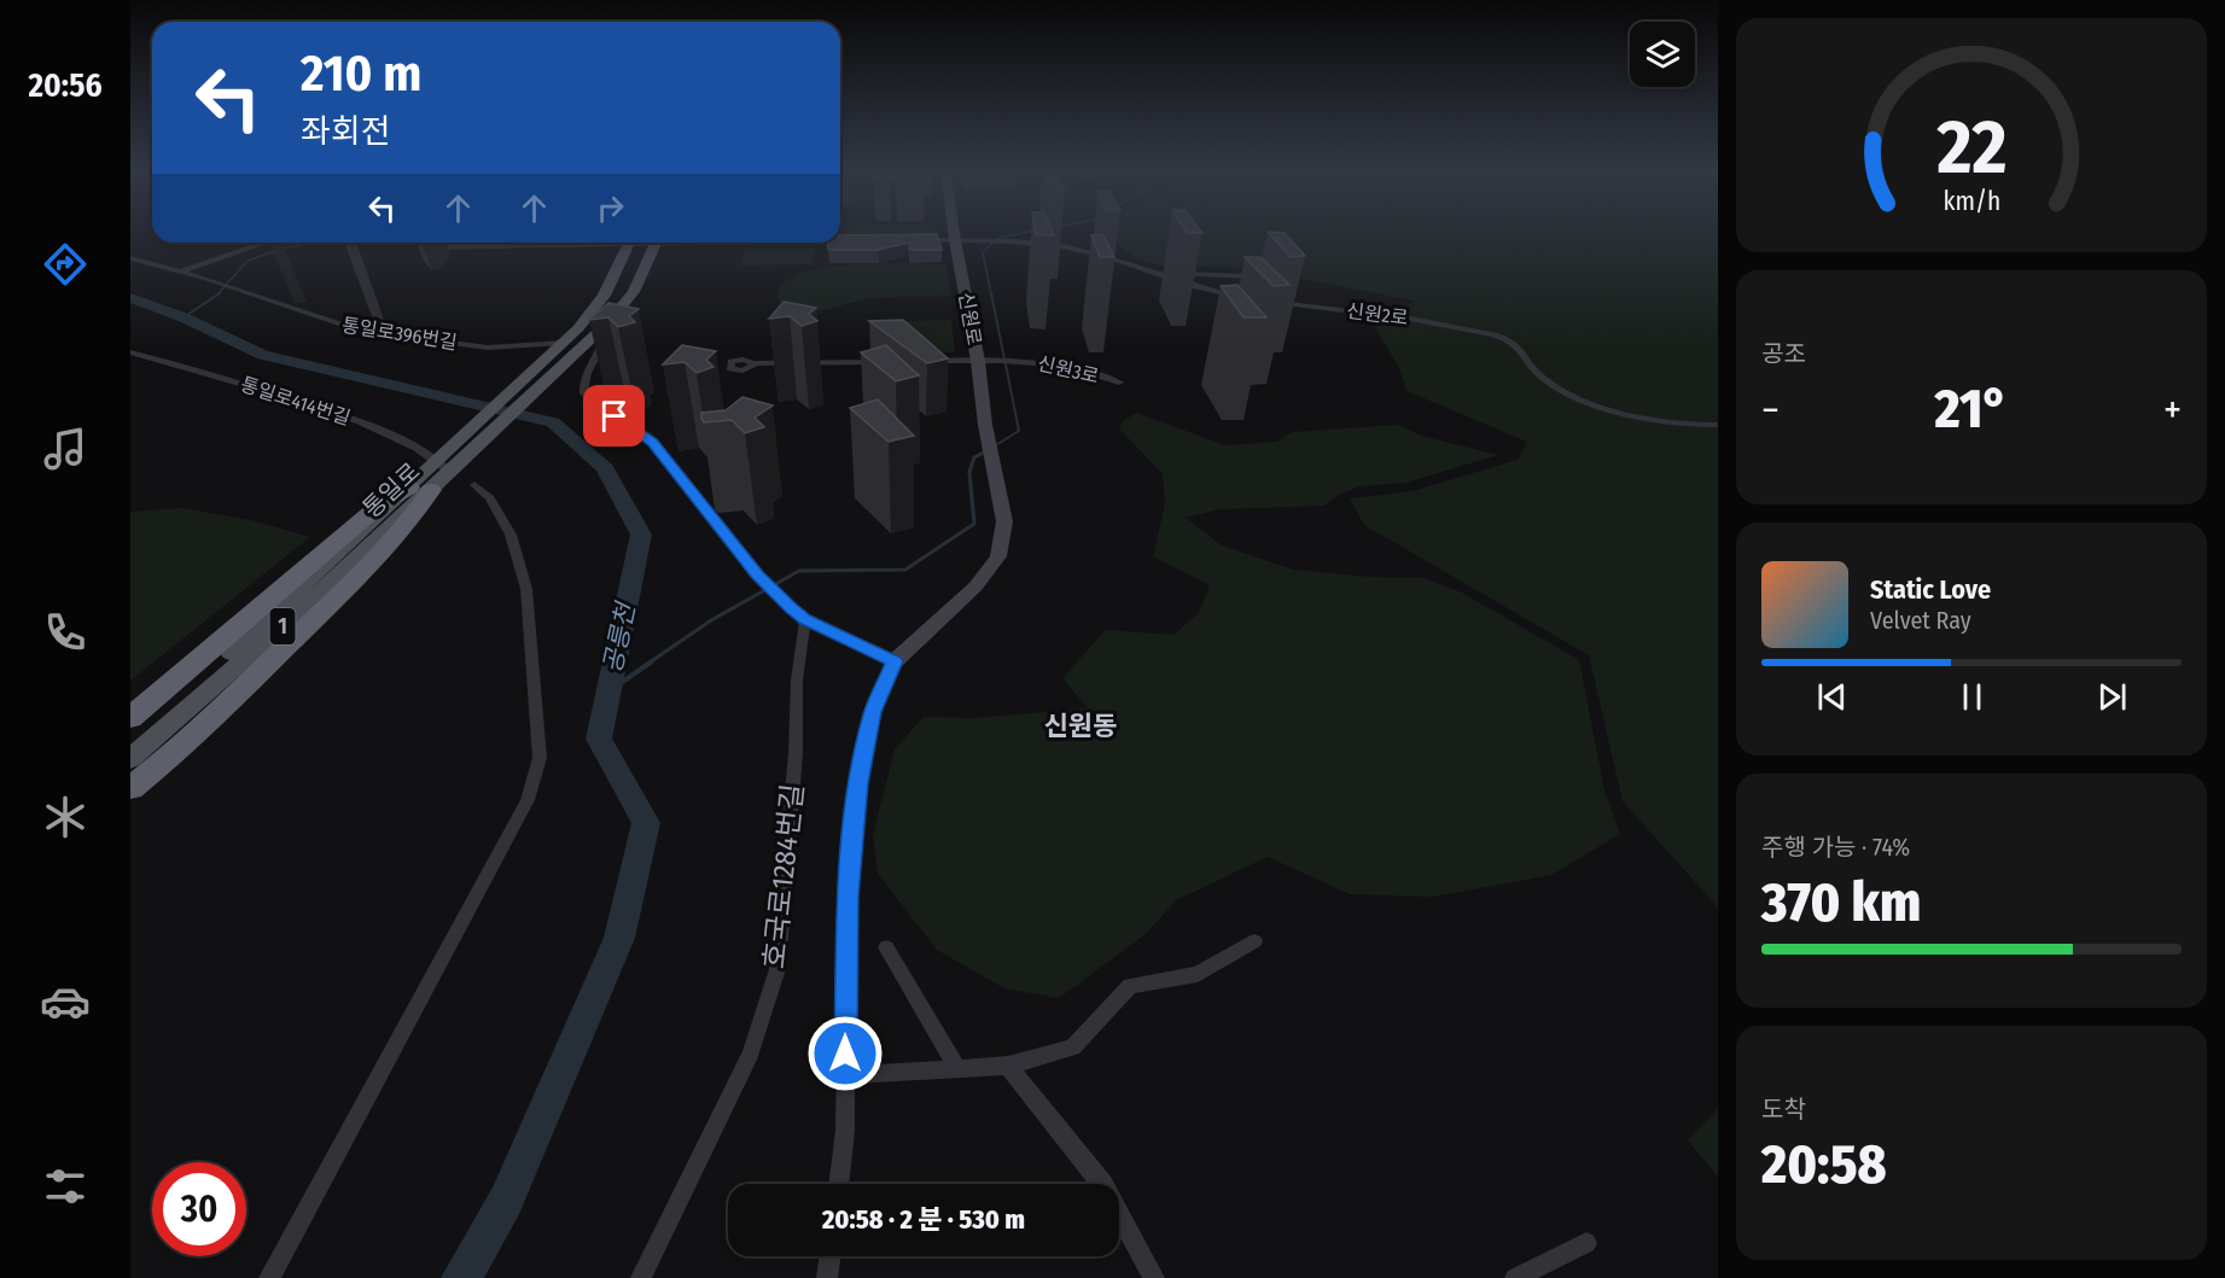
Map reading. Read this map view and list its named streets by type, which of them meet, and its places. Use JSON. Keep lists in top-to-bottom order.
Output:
{
  "streets": {
    "main road": ["통일로", "1"],
    "street": [
      "신원2로",
      "신원로",
      "통일로396번길",
      "신원3로",
      "통일로414번길",
      "호국로1284번길"
    ]
  },
  "crossings": [
    ["신원로", "신원3로"],
    ["통일로396번길", "통일로"],
    ["통일로414번길", "통일로"]
  ],
  "districts": ["신원동"],
  "water": ["공릉천"],
  "page": {
    "tabs": "20:56",
    "turn": ["210 m", "좌회전"],
    "tile": [
      "공조",
      ["주행 가능 · 74%", "370 km"],
      ["도착", "20:58"]
    ],
    "heat": ["−", "21°", "+"],
    "song": ["Static Love", "Velvet Ray"],
    "limit": "30",
    "trip": "20:58 · 2 분 · 530 m",
    "gauge": ["22", "km/h"]
  }
}
